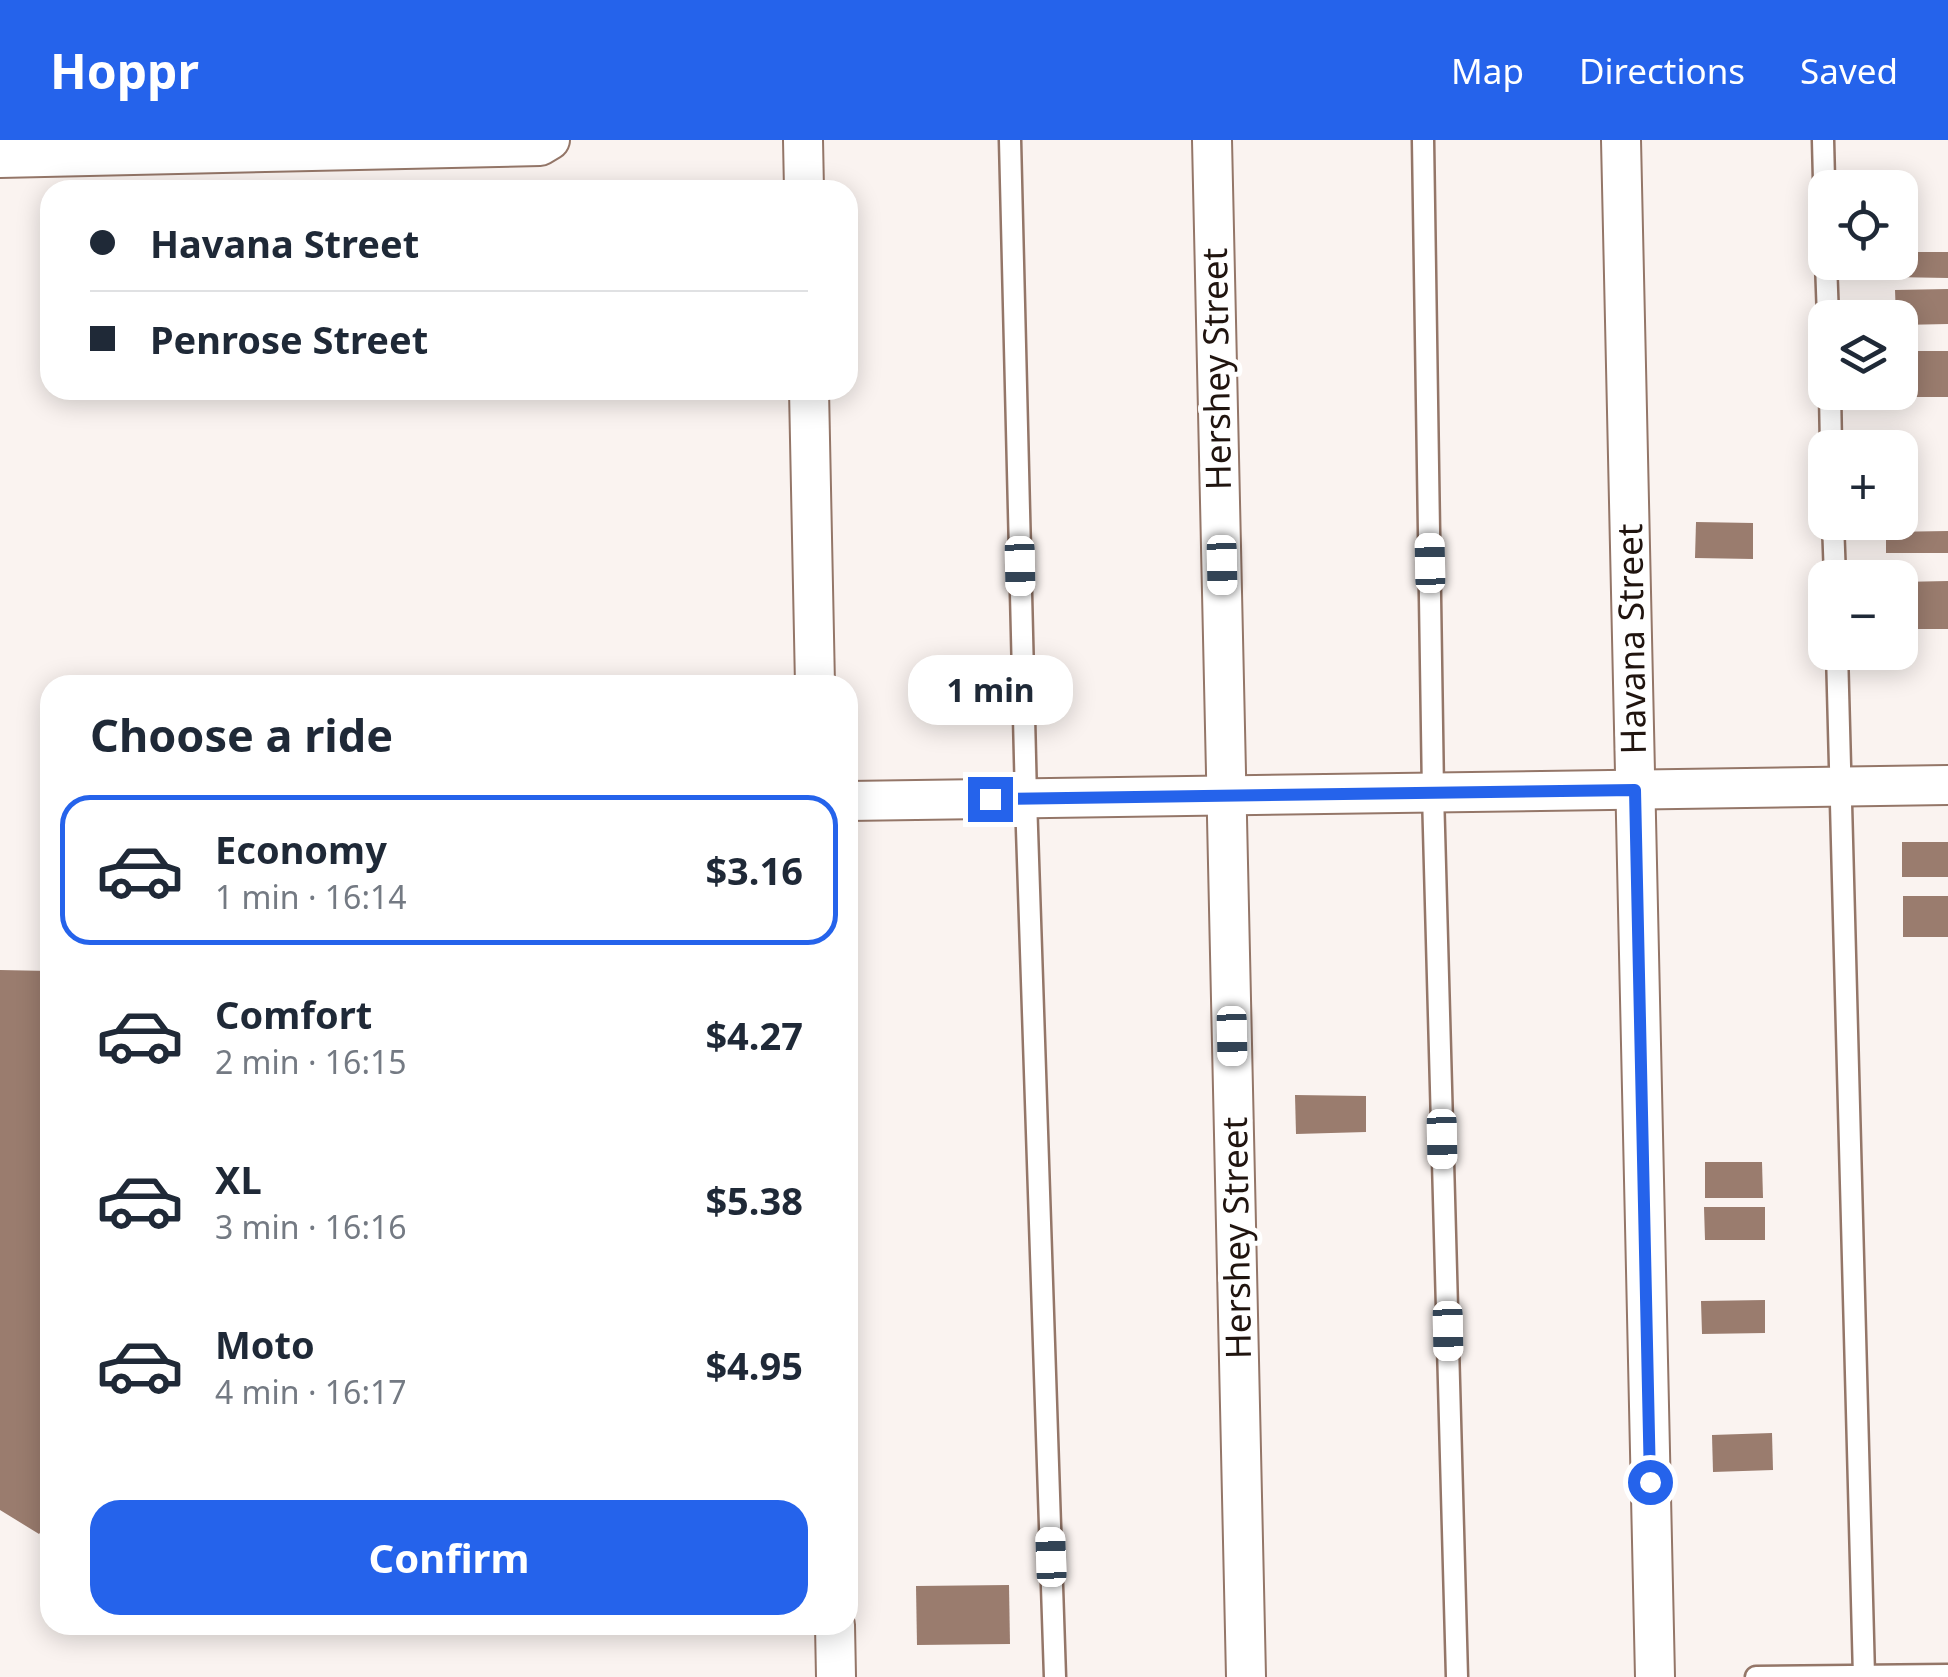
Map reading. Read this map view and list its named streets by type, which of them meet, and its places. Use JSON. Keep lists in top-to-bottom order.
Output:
{
  "streets": {
    "street": ["Hershey Street", "Havana Street"]
  },
  "page": {
    "header": "Hoppr",
    "nav": ["Map", "Directions", "Saved"],
    "map_buttons": ["+", "−"],
    "banner": ["Havana Street", "Penrose Street"],
    "bubble": "1 min",
    "heading": "Choose a ride",
    "list": [
      {
        "name": "Economy",
        "note": "1 min · 16:14",
        "value": "$3.16"
      },
      {
        "name": "Comfort",
        "note": "2 min · 16:15",
        "value": "$4.27"
      },
      {
        "name": "XL",
        "note": "3 min · 16:16",
        "value": "$5.38"
      },
      {
        "name": "Moto",
        "note": "4 min · 16:17",
        "value": "$4.95"
      }
    ],
    "buttons": "Confirm"
  }
}
